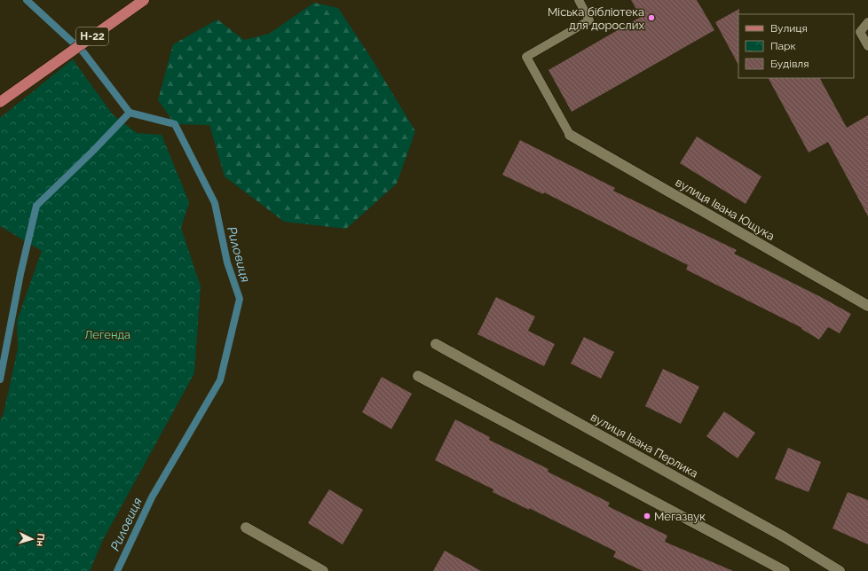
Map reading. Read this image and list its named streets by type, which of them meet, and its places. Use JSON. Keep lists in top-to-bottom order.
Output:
{
  "streets": {
    "main road": ["Н-22"],
    "street": ["вулиця Івана Ющука", "вулиця Івана Перлика"]
  },
  "water": ["Риловиця"],
  "parks": ["Легенда"],
  "places": ["Міська бібліотека для дорослих", "Мегазвук"],
  "legend": ["Вулиця", "Парк", "Будівля"],
  "north": "right"
}
